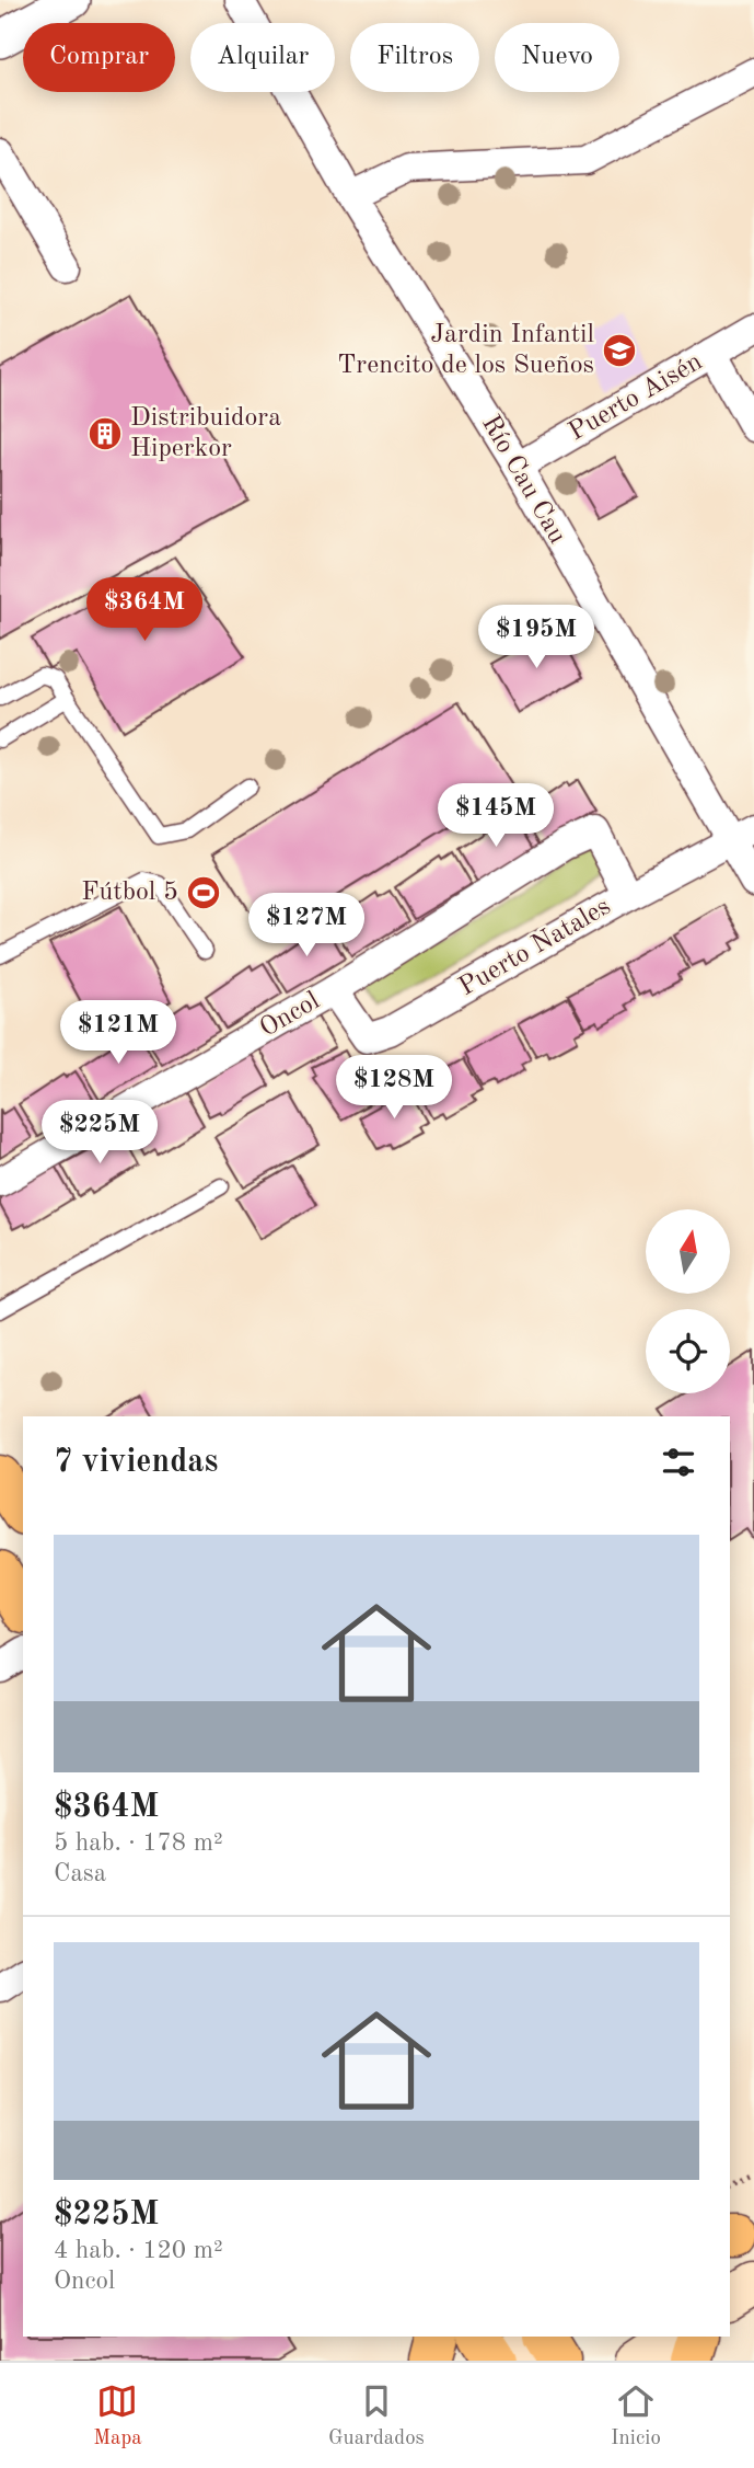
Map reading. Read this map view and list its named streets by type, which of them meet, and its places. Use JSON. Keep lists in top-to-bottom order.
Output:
{
  "streets": {
    "street": [
      "Puerto Aisén",
      "Río Cau Cau",
      "Puerto Natales",
      "Oncol"
    ]
  },
  "crossings": [
    ["Puerto Aisén", "Río Cau Cau"],
    ["Río Cau Cau", "Puerto Natales"],
    ["Puerto Natales", "Oncol"]
  ],
  "places": {
    "school or university": ["Jardin Infantil Trencito de los Sueños"],
    "building": ["Distribuidora Hiperkor"],
    "sports": ["Fútbol 5"]
  },
  "north": "top",
  "page": {
    "chip": [
      "Comprar",
      "Alquilar",
      "Filtros",
      "Nuevo"
    ],
    "price": [
      "$364M",
      "$195M",
      "$145M",
      "$127M",
      "$121M",
      "$128M",
      "$225M"
    ],
    "heading": "7 viviendas",
    "list": [
      {
        "name": "$364M",
        "note": "5 hab. · 178 m² · Casa"
      },
      {
        "name": "$225M",
        "note": "4 hab. · 120 m² · Oncol"
      }
    ],
    "tabs": ["Mapa", "Guardados", "Inicio"]
  }
}
